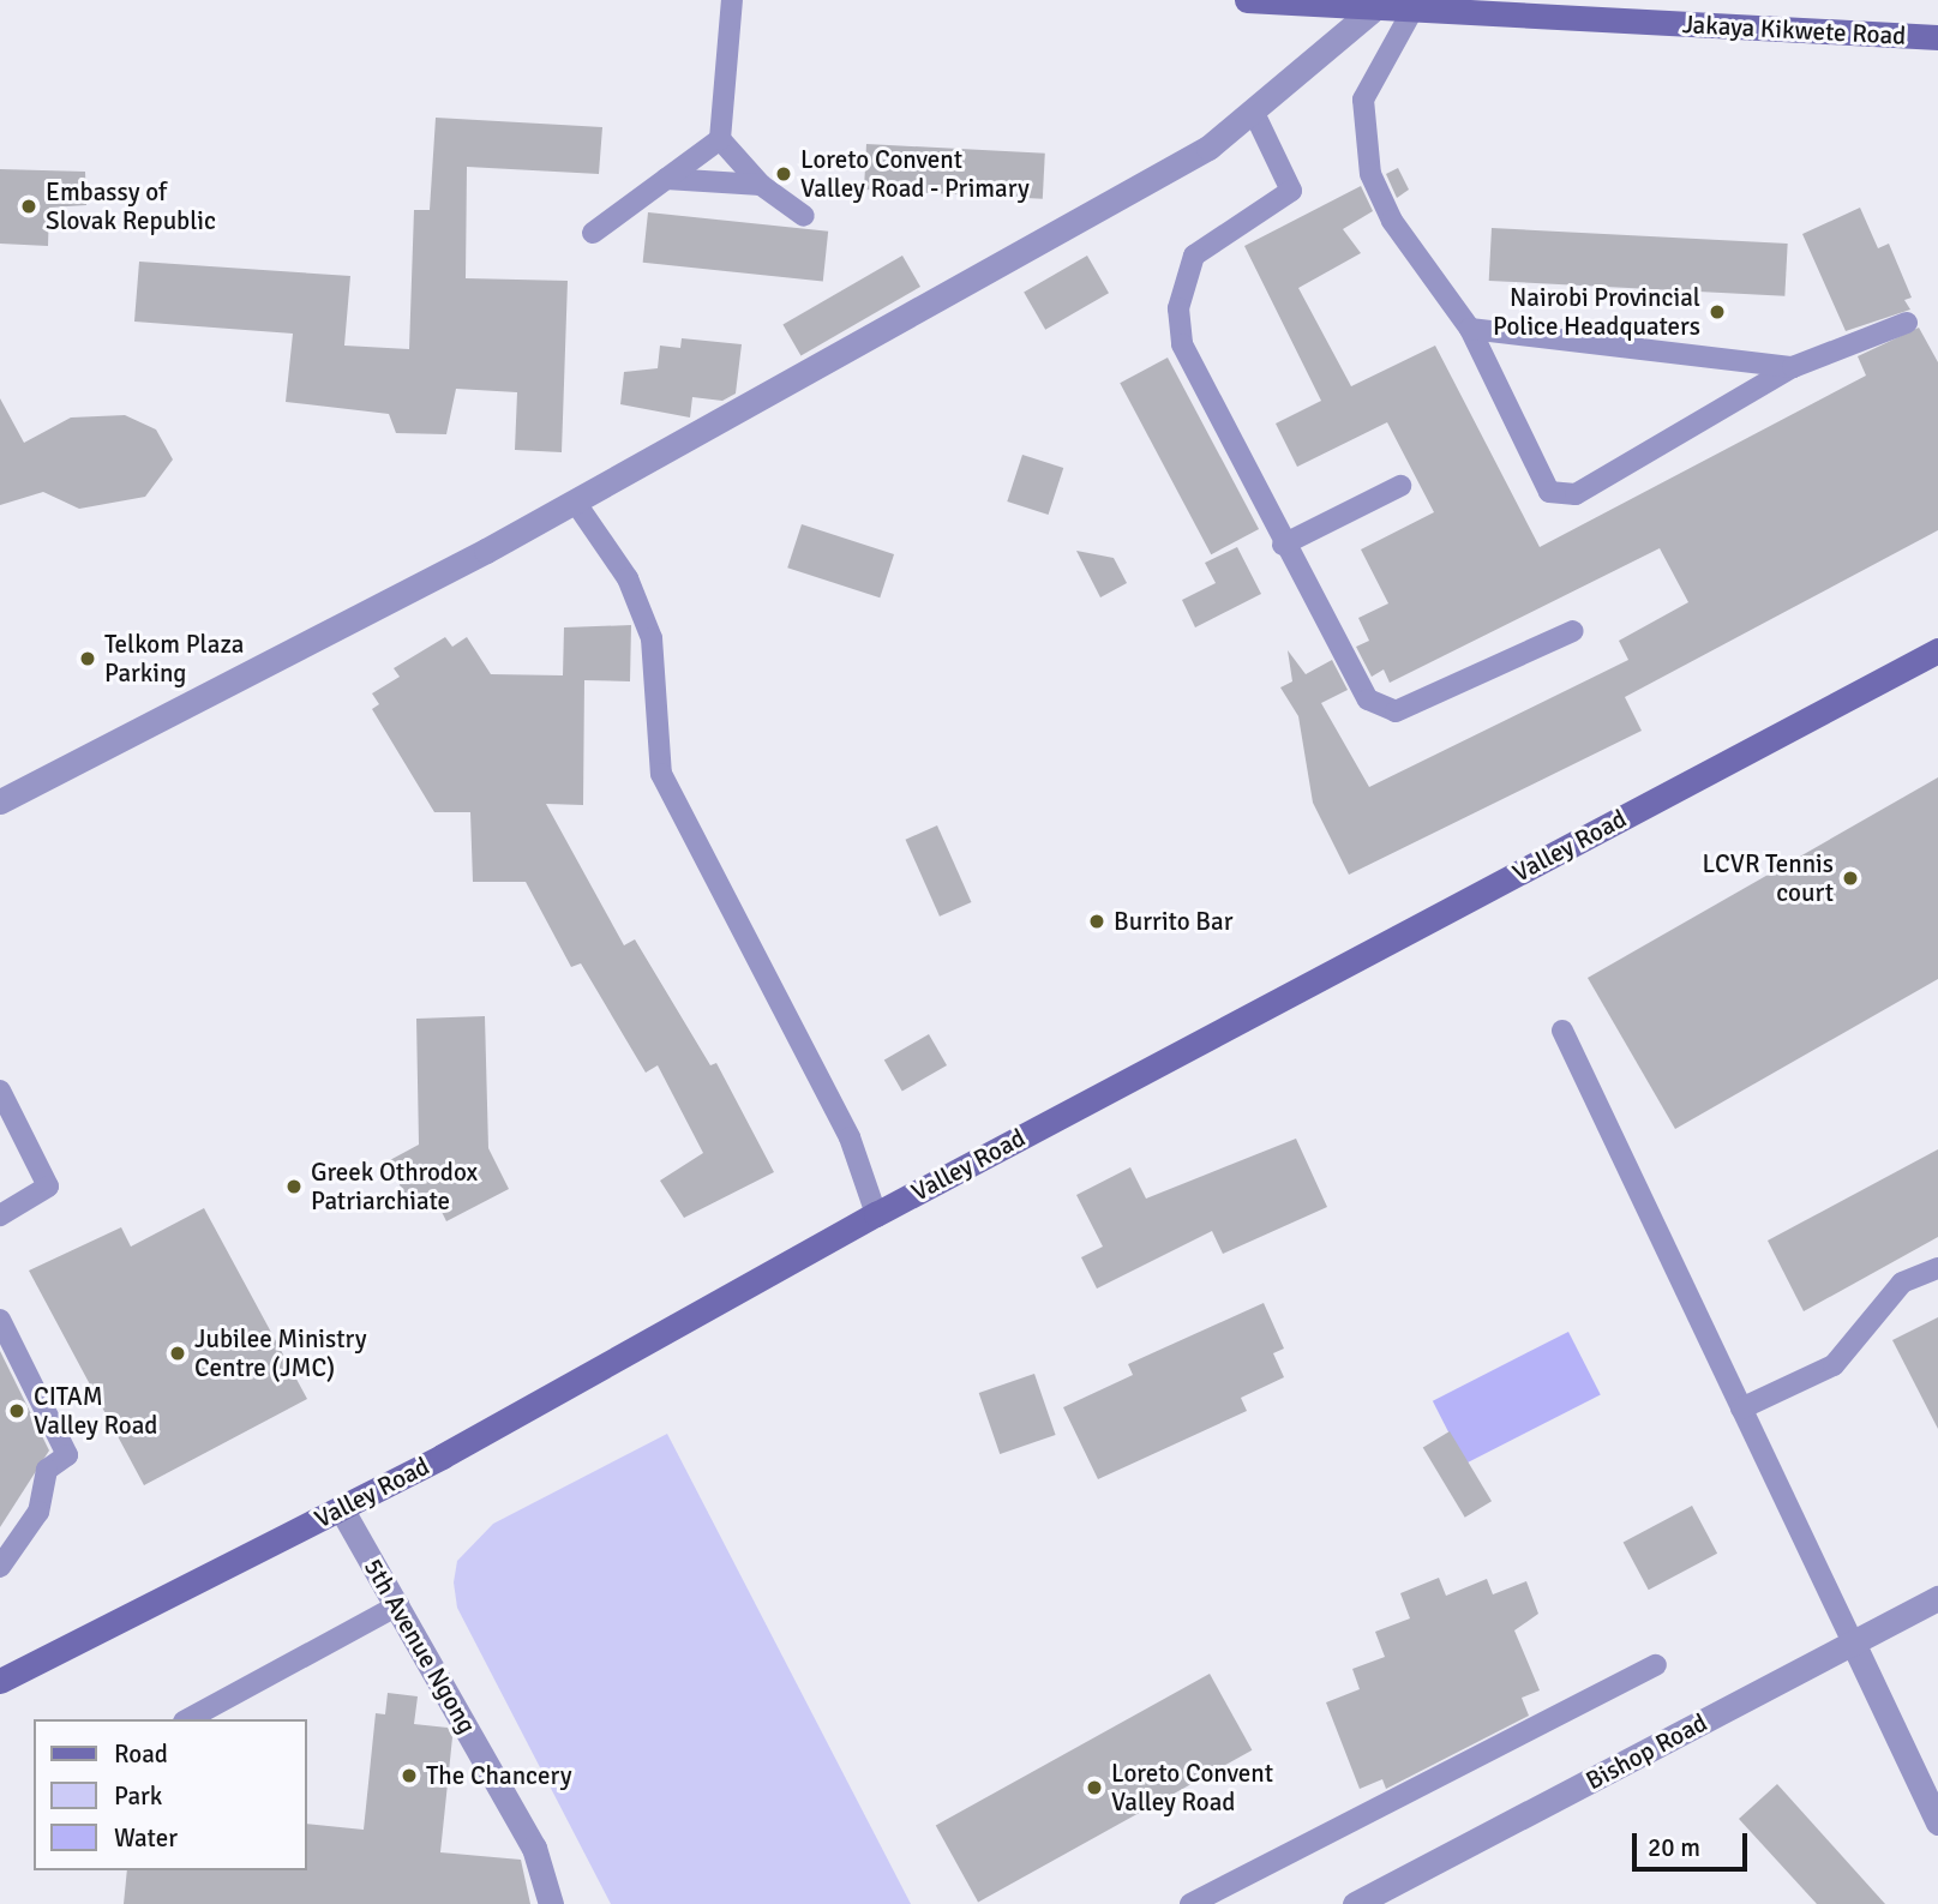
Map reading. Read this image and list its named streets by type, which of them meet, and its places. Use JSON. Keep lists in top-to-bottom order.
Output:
{
  "streets": {
    "main road": ["Jakaya Kikwete Road", "Valley Road"],
    "street": ["5th Avenue Ngong", "Bishop Road"]
  },
  "crossings": [
    ["Valley Road", "5th Avenue Ngong"]
  ],
  "places": [
    "Loreto Convent Valley Road - Primary",
    "Embassy of Slovak Republic",
    "Nairobi Provincial Police Headquaters",
    "Telkom Plaza Parking",
    "LCVR Tennis court",
    "Burrito Bar",
    "Greek Othrodox Patriarchiate",
    "Jubilee Ministry Centre (JMC)",
    "CITAM Valley Road",
    "The Chancery",
    "Loreto Convent Valley Road"
  ],
  "legend": ["Road", "Park", "Water"],
  "scale_bar": "20 m"
}
